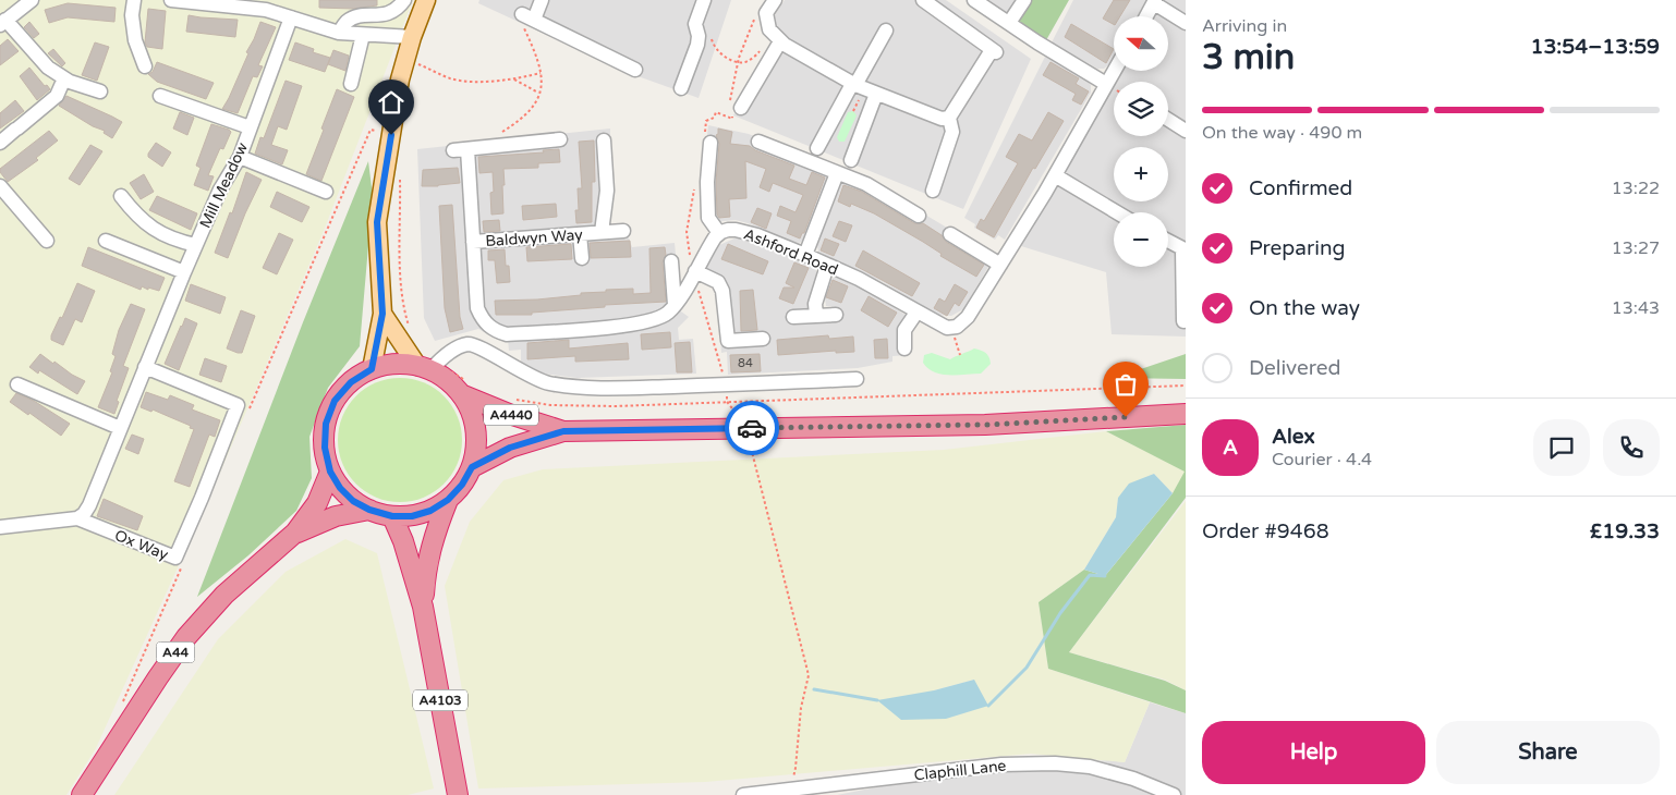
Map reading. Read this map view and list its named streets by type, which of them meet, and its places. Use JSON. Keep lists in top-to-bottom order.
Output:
{
  "streets": {
    "highway": ["A4440", "A44", "A4103"],
    "street": [
      "Mill Meadow",
      "Baldwyn Way",
      "Ashford Road",
      "Ox Way",
      "Claphill Lane"
    ]
  },
  "crossings": [
    ["A4440", "A44"],
    ["A4440", "A4103"],
    ["A44", "A4103"]
  ],
  "house_numbers": ["84"],
  "north": "left",
  "page": {
    "heading": ["3 min", "Arriving in", "13:54–13:59"],
    "panel": [
      "Alex",
      "Courier · 4.4",
      "Order #9468",
      "£19.33"
    ],
    "map_buttons": ["+", "−"],
    "bar": "On the way · 490 m",
    "list": [
      ["Confirmed", "13:22"],
      ["Preparing", "13:27"],
      ["On the way", "13:43"],
      "Delivered"
    ],
    "round": "A",
    "buttons": ["Help", "Share"]
  }
}
